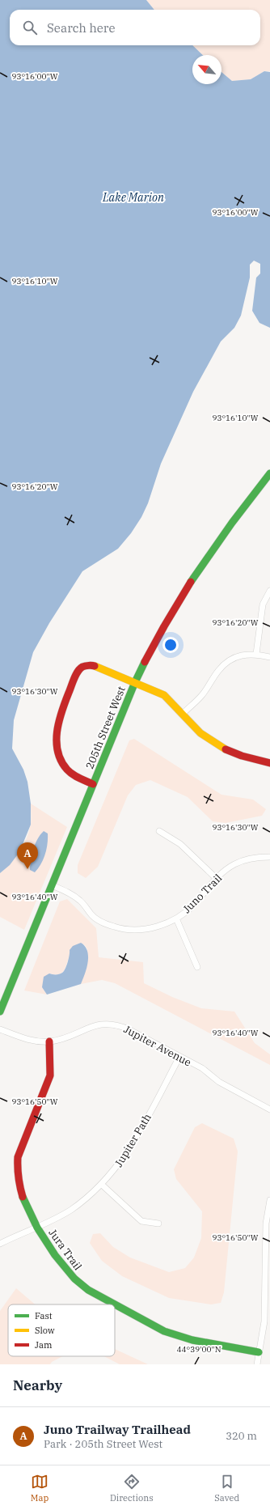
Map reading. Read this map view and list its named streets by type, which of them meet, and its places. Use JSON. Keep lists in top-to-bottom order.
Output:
{
  "streets": {
    "street": [
      "205th Street West",
      "Juno Trail",
      "Jupiter Avenue",
      "Jupiter Path",
      "Jura Trail"
    ]
  },
  "crossings": [
    ["205th Street West", "Juno Trail"],
    ["Jupiter Avenue", "Jupiter Path"],
    ["Jupiter Avenue", "Jura Trail"],
    ["Jupiter Path", "Jura Trail"]
  ],
  "water": ["Lake Marion"],
  "legend": ["Fast", "Slow", "Jam"],
  "north": "top left",
  "page": {
    "search": "Search here",
    "pins": "A",
    "heading": "Nearby",
    "list": [
      {
        "mark": "A",
        "name": "Juno Trailway Trailhead",
        "note": "Park · 205th Street West",
        "value": "320 m"
      }
    ],
    "nav": ["Map", "Directions", "Saved"]
  },
  "coordinates": [
    "93°16'00\"W",
    "93°16'10\"W",
    "93°16'20\"W",
    "93°16'30\"W",
    "93°16'40\"W",
    "93°16'50\"W",
    "44°39'00\"N"
  ]
}
